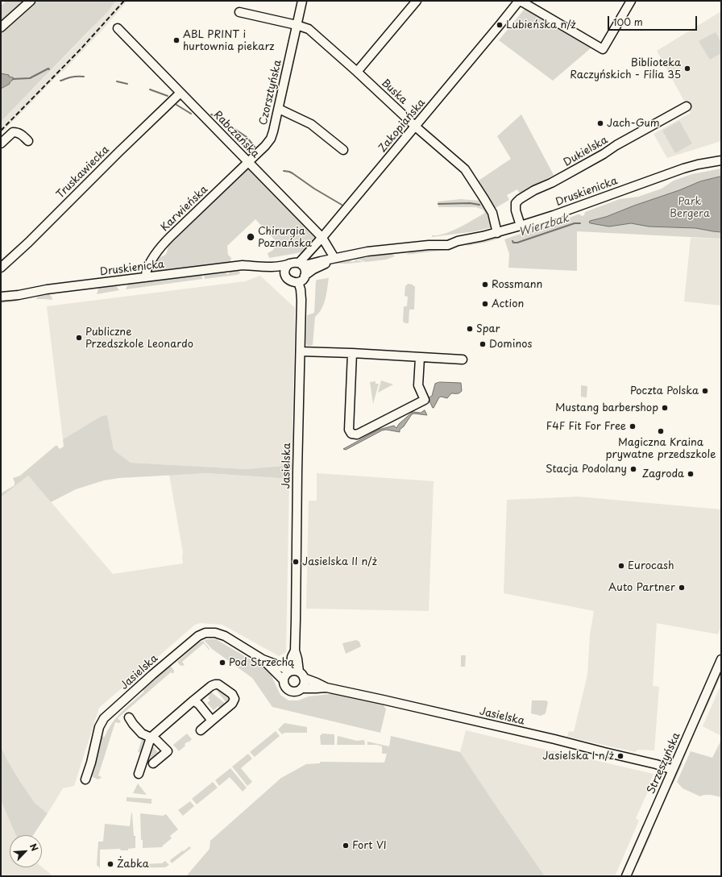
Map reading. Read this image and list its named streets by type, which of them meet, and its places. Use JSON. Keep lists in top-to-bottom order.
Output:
{
  "streets": {
    "street": [
      "Buska",
      "Czorsztyńska",
      "Zakopiańska",
      "Rabczańska",
      "Dukielska",
      "Truskawiecka",
      "Druskienicka",
      "Karwieńska",
      "Jasielska",
      "Strzeszyńska"
    ]
  },
  "crossings": [
    ["Buska", "Czorsztyńska"],
    ["Buska", "Zakopiańska"],
    ["Buska", "Druskienicka"],
    ["Czorsztyńska", "Rabczańska"],
    ["Czorsztyńska", "Karwieńska"],
    ["Zakopiańska", "Rabczańska"],
    ["Zakopiańska", "Druskienicka"],
    ["Zakopiańska", "Jasielska"],
    ["Rabczańska", "Truskawiecka"],
    ["Rabczańska", "Druskienicka"],
    ["Rabczańska", "Karwieńska"],
    ["Dukielska", "Druskienicka"],
    ["Druskienicka", "Karwieńska"],
    ["Druskienicka", "Jasielska"],
    ["Jasielska", "Strzeszyńska"]
  ],
  "water": ["Wierzbak"],
  "parks": ["Park Bergera"],
  "places": [
    "Lubieńska n/ż",
    "ABL PRINT i hurtownia piekarz",
    "Biblioteka Raczyńskich - Filia 35",
    "Jach-Gum",
    "Chirurgia Poznańska",
    "Rossmann",
    "Action",
    "Spar",
    "Publiczne Przedszkole Leonardo",
    "Dominos",
    "Poczta Polska",
    "Mustang barbershop",
    "F4F Fit For Free",
    "Magiczna Kraina prywatne przedszkole",
    "Stacja Podolany",
    "Zagroda",
    "Jasielska II n/ż",
    "Eurocash",
    "Auto Partner",
    "Pod Strzechą",
    "Jasielska I n/ż",
    "Fort VI",
    "Żabka"
  ],
  "scale_bar": "100 m",
  "north": "top right"
}
